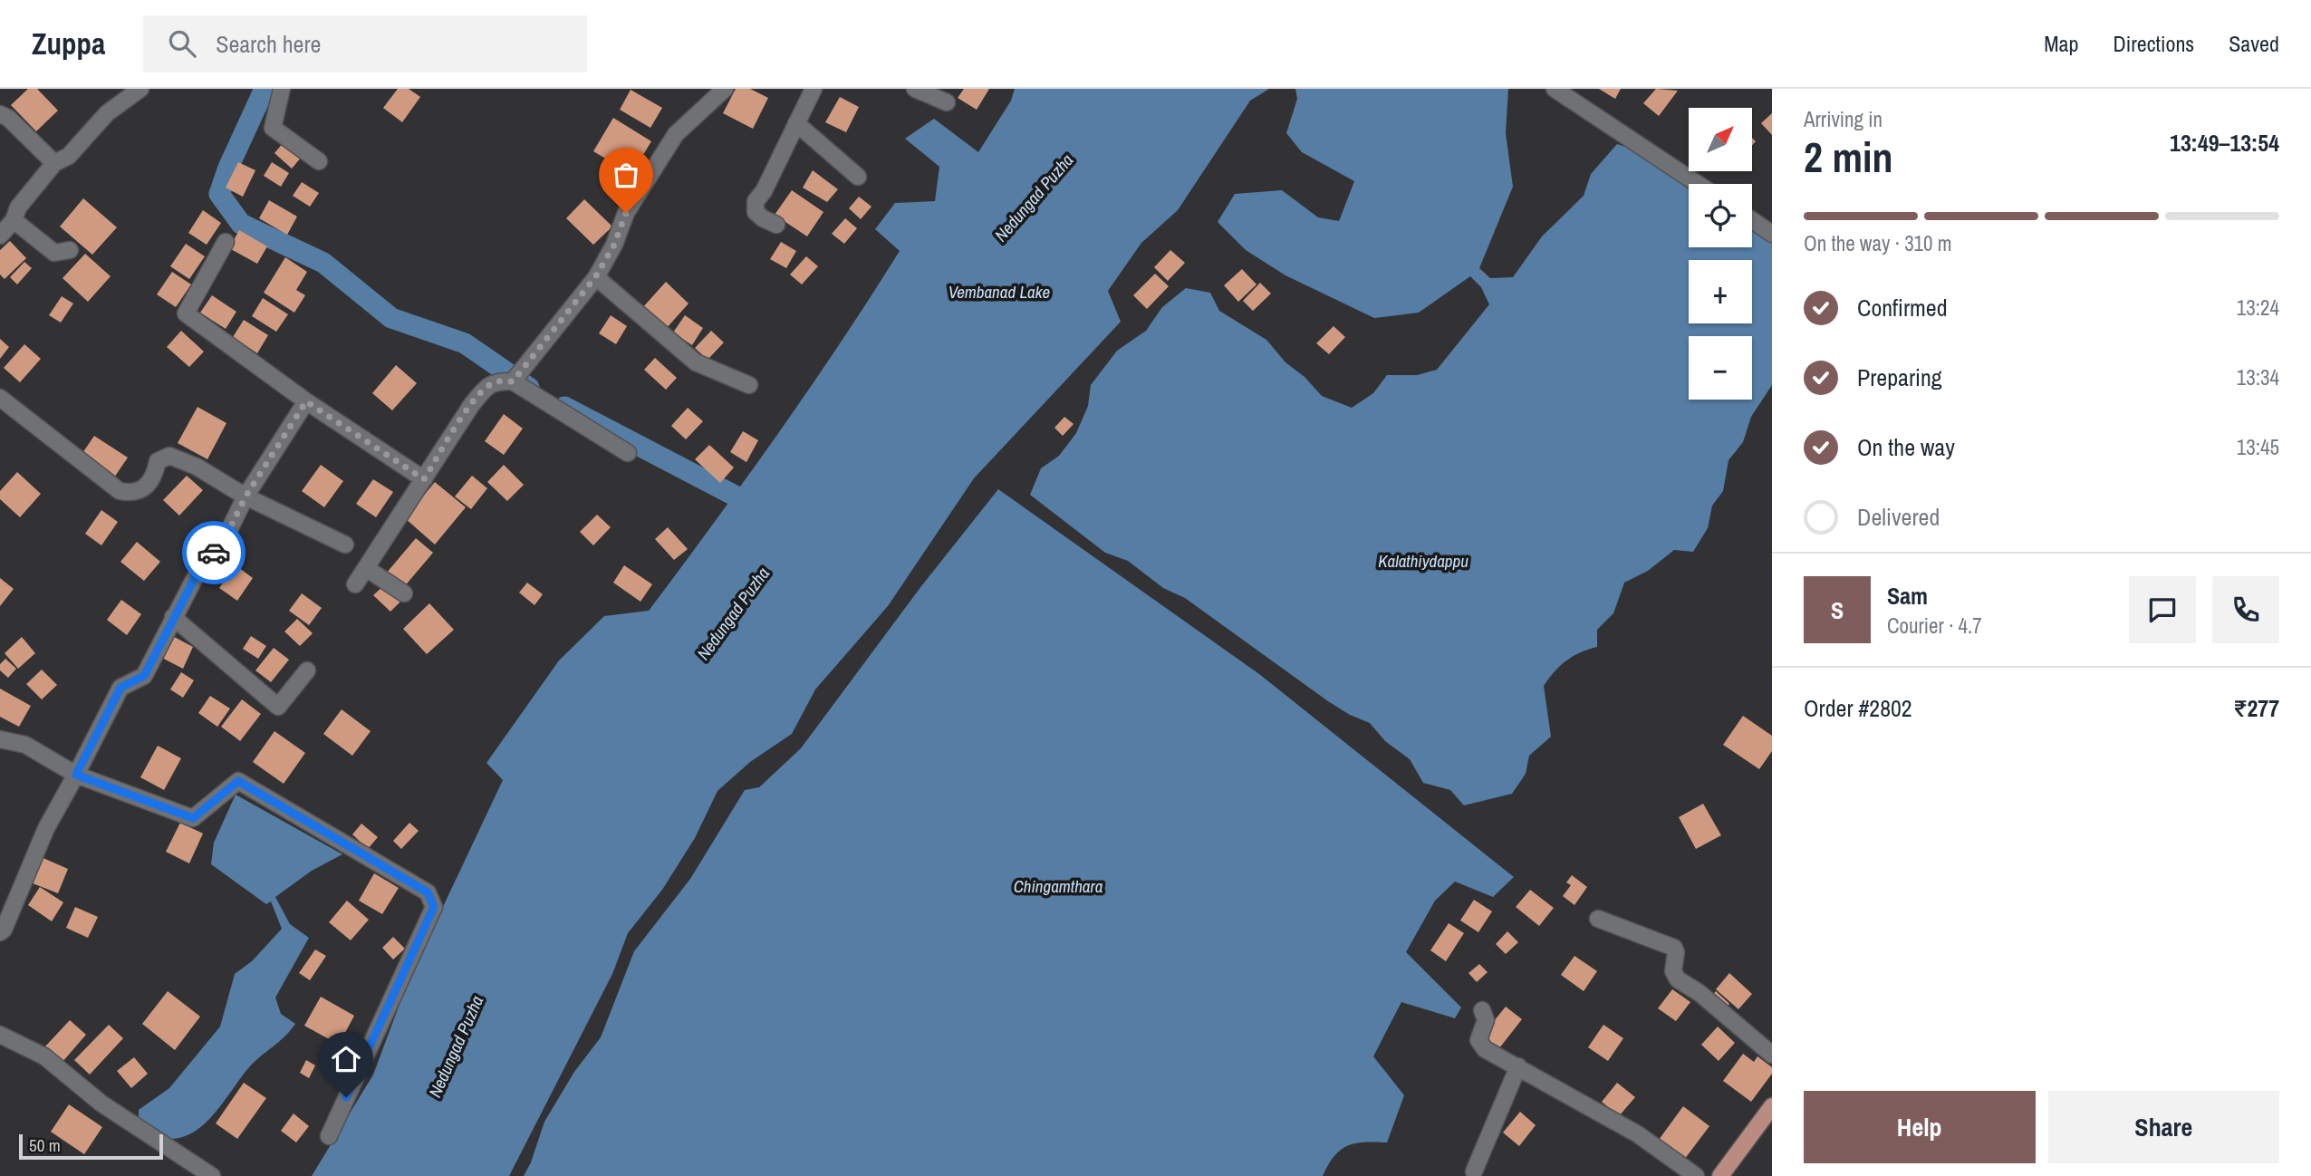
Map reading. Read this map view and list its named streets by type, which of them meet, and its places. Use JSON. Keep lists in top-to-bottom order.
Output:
{
  "water": [
    "Nedungad Puzha",
    "Vembanad Lake",
    "Kalathiydappu",
    "Chingamthara"
  ],
  "scale_bar": "50 m",
  "north": "top right",
  "page": {
    "header": "Zuppa",
    "search": "Search here",
    "nav": ["Map", "Directions", "Saved"],
    "heading": ["2 min", "Arriving in", "13:49–13:54"],
    "panel": [
      "Sam",
      "Courier · 4.7",
      "Order #2802",
      "₹277"
    ],
    "map_buttons": ["+", "−"],
    "bar": "On the way · 310 m",
    "list": [
      ["Confirmed", "13:24"],
      ["Preparing", "13:34"],
      ["On the way", "13:45"],
      "Delivered"
    ],
    "round": "S",
    "buttons": ["Help", "Share"],
    "scale": "50 m"
  }
}
